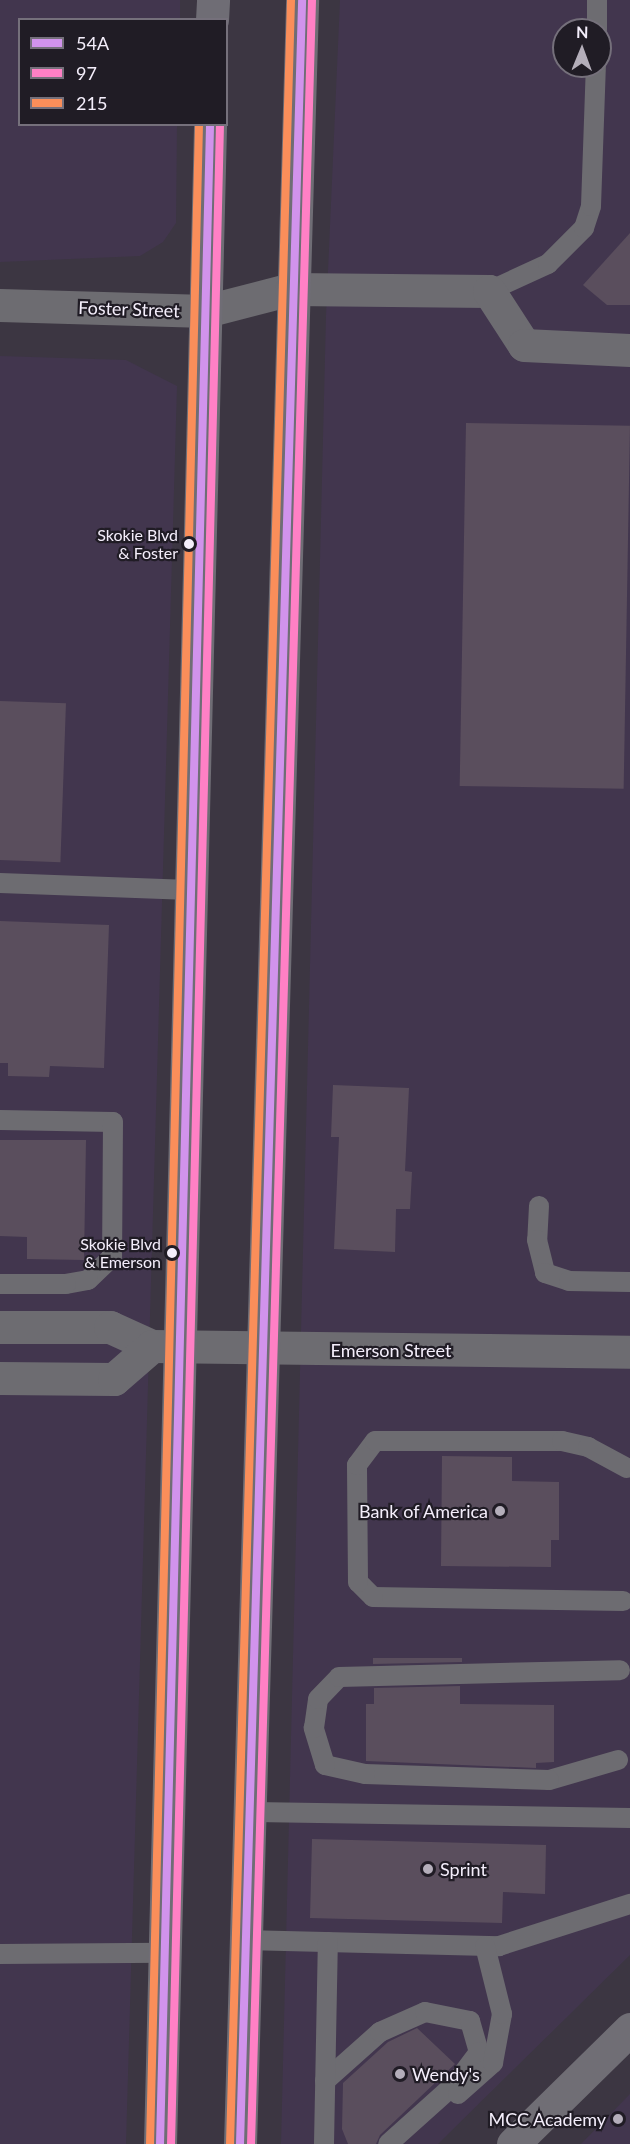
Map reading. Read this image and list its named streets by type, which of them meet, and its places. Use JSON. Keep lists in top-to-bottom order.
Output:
{
  "streets": {
    "street": ["Foster Street", "Emerson Street"]
  },
  "places": [
    "Skokie Blvd & Foster",
    "Skokie Blvd & Emerson",
    "Bank of America",
    "Sprint",
    "Wendy's",
    "MCC Academy"
  ],
  "lines": ["transit line 54A", "transit line 97", "transit line 215"],
  "legend": ["54A", "97", "215"],
  "north": "top"
}
